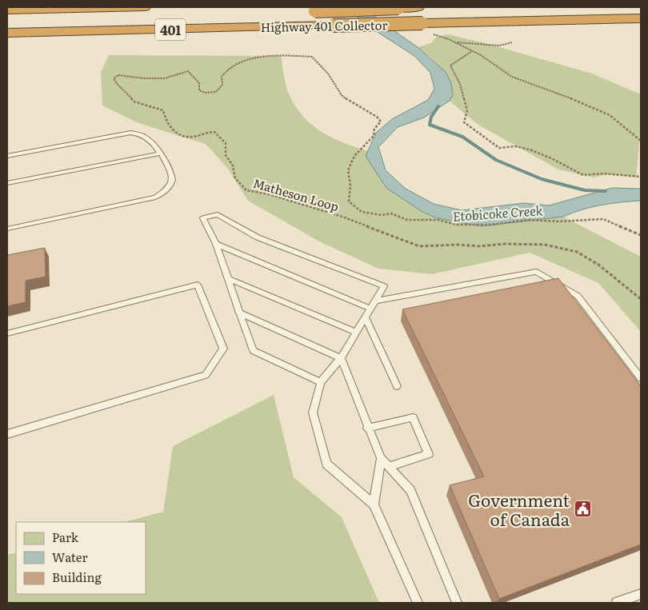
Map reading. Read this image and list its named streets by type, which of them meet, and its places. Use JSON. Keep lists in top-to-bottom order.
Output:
{
  "streets": {
    "highway": ["Highway 401 Collector", "401"],
    "path": ["Matheson Loop"]
  },
  "water": ["Etobicoke Creek"],
  "places": {
    "public building": ["Government of Canada"]
  },
  "legend": ["Park", "Water", "Building"]
}
